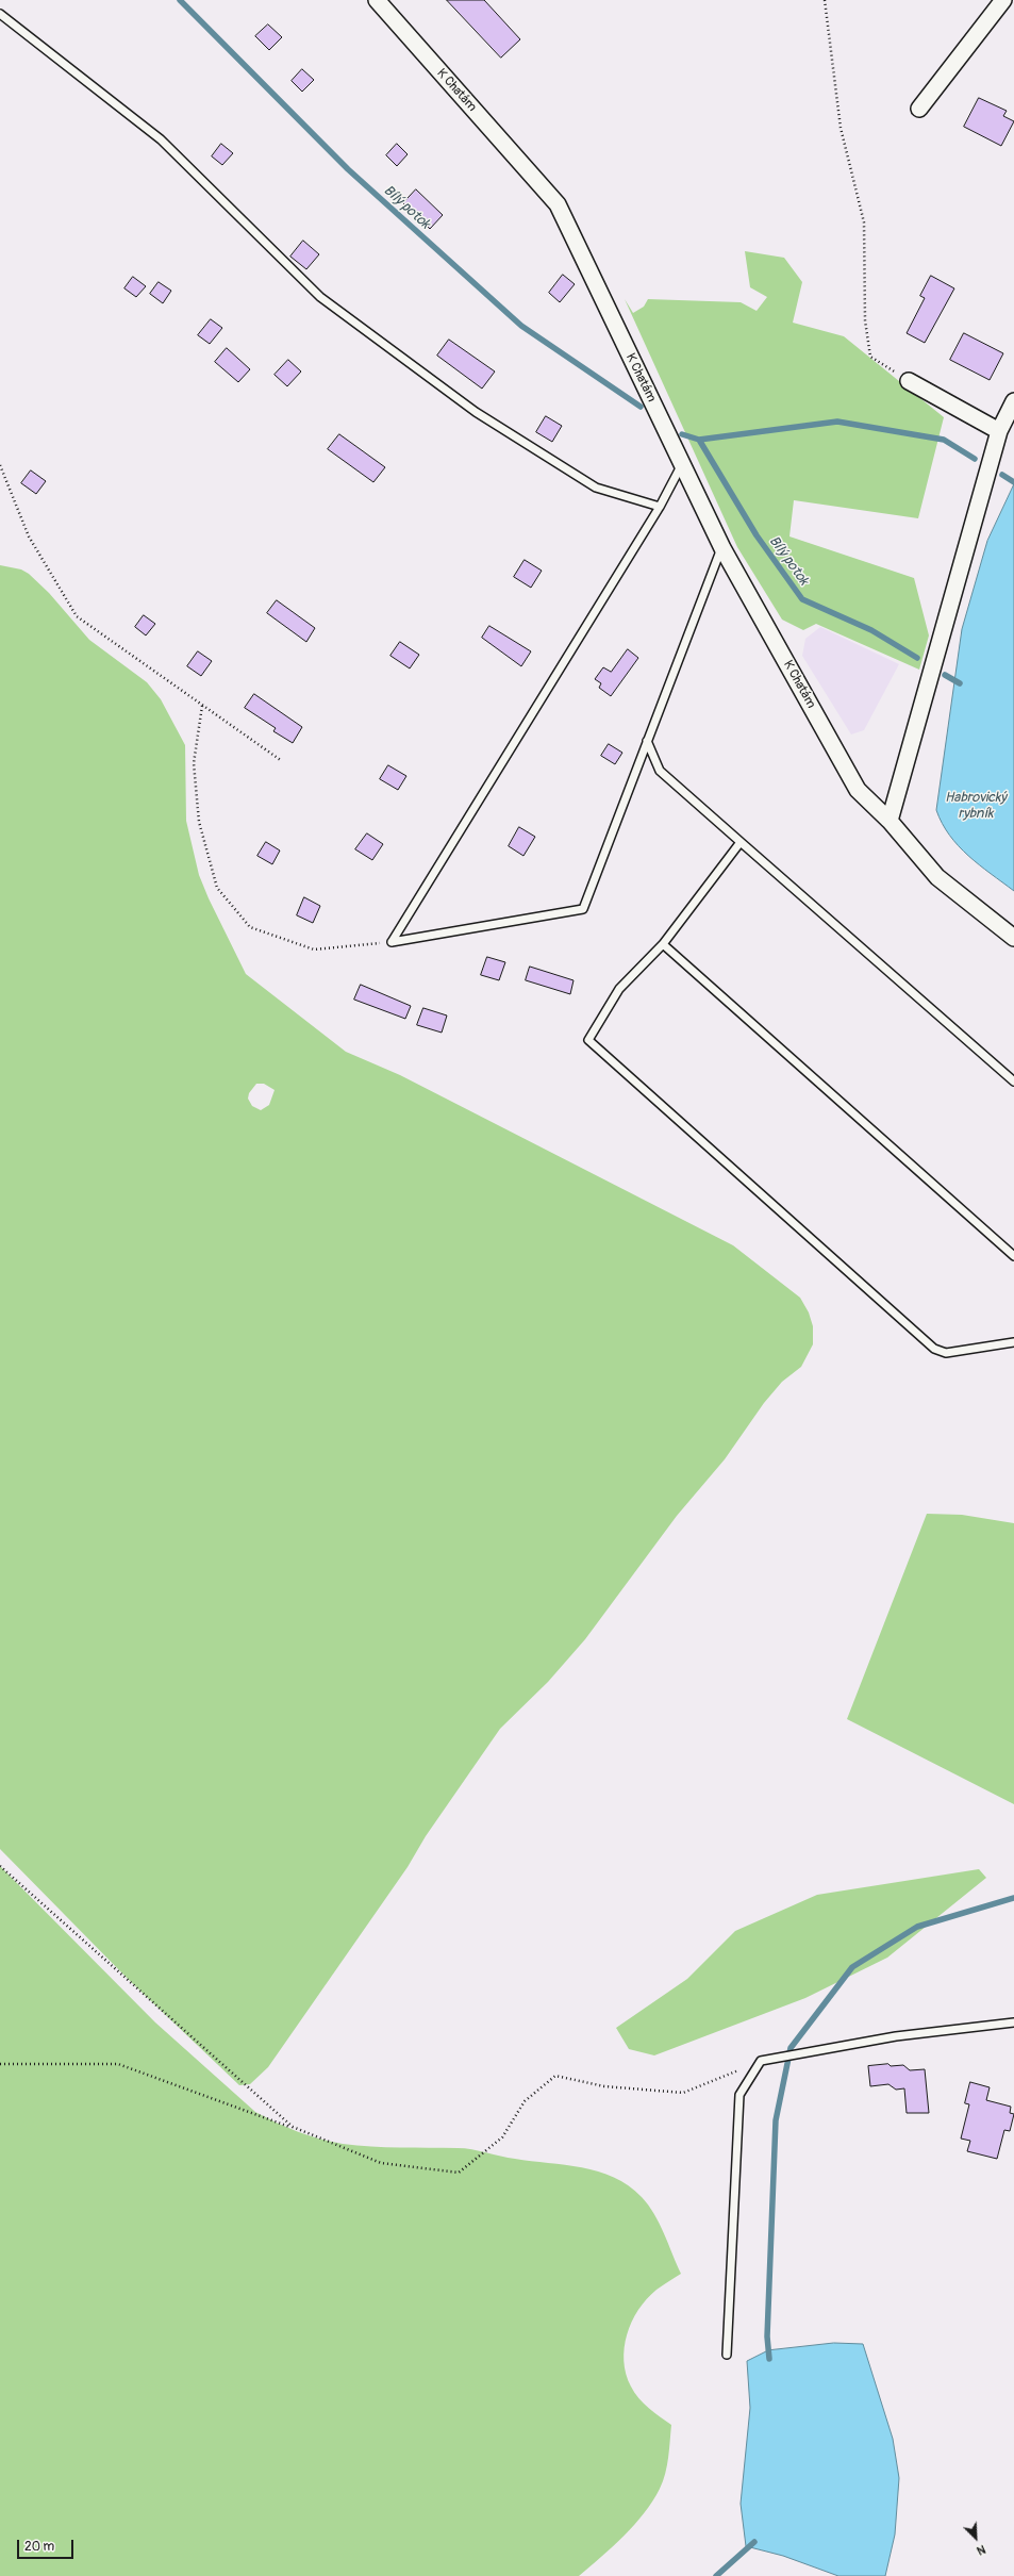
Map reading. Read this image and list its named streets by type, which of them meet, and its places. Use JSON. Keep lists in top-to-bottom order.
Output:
{
  "streets": {
    "street": ["K Chatám"]
  },
  "water": ["Bílý potok", "Habrovický rybník"],
  "scale_bar": "20 m",
  "north": "bottom right"
}
